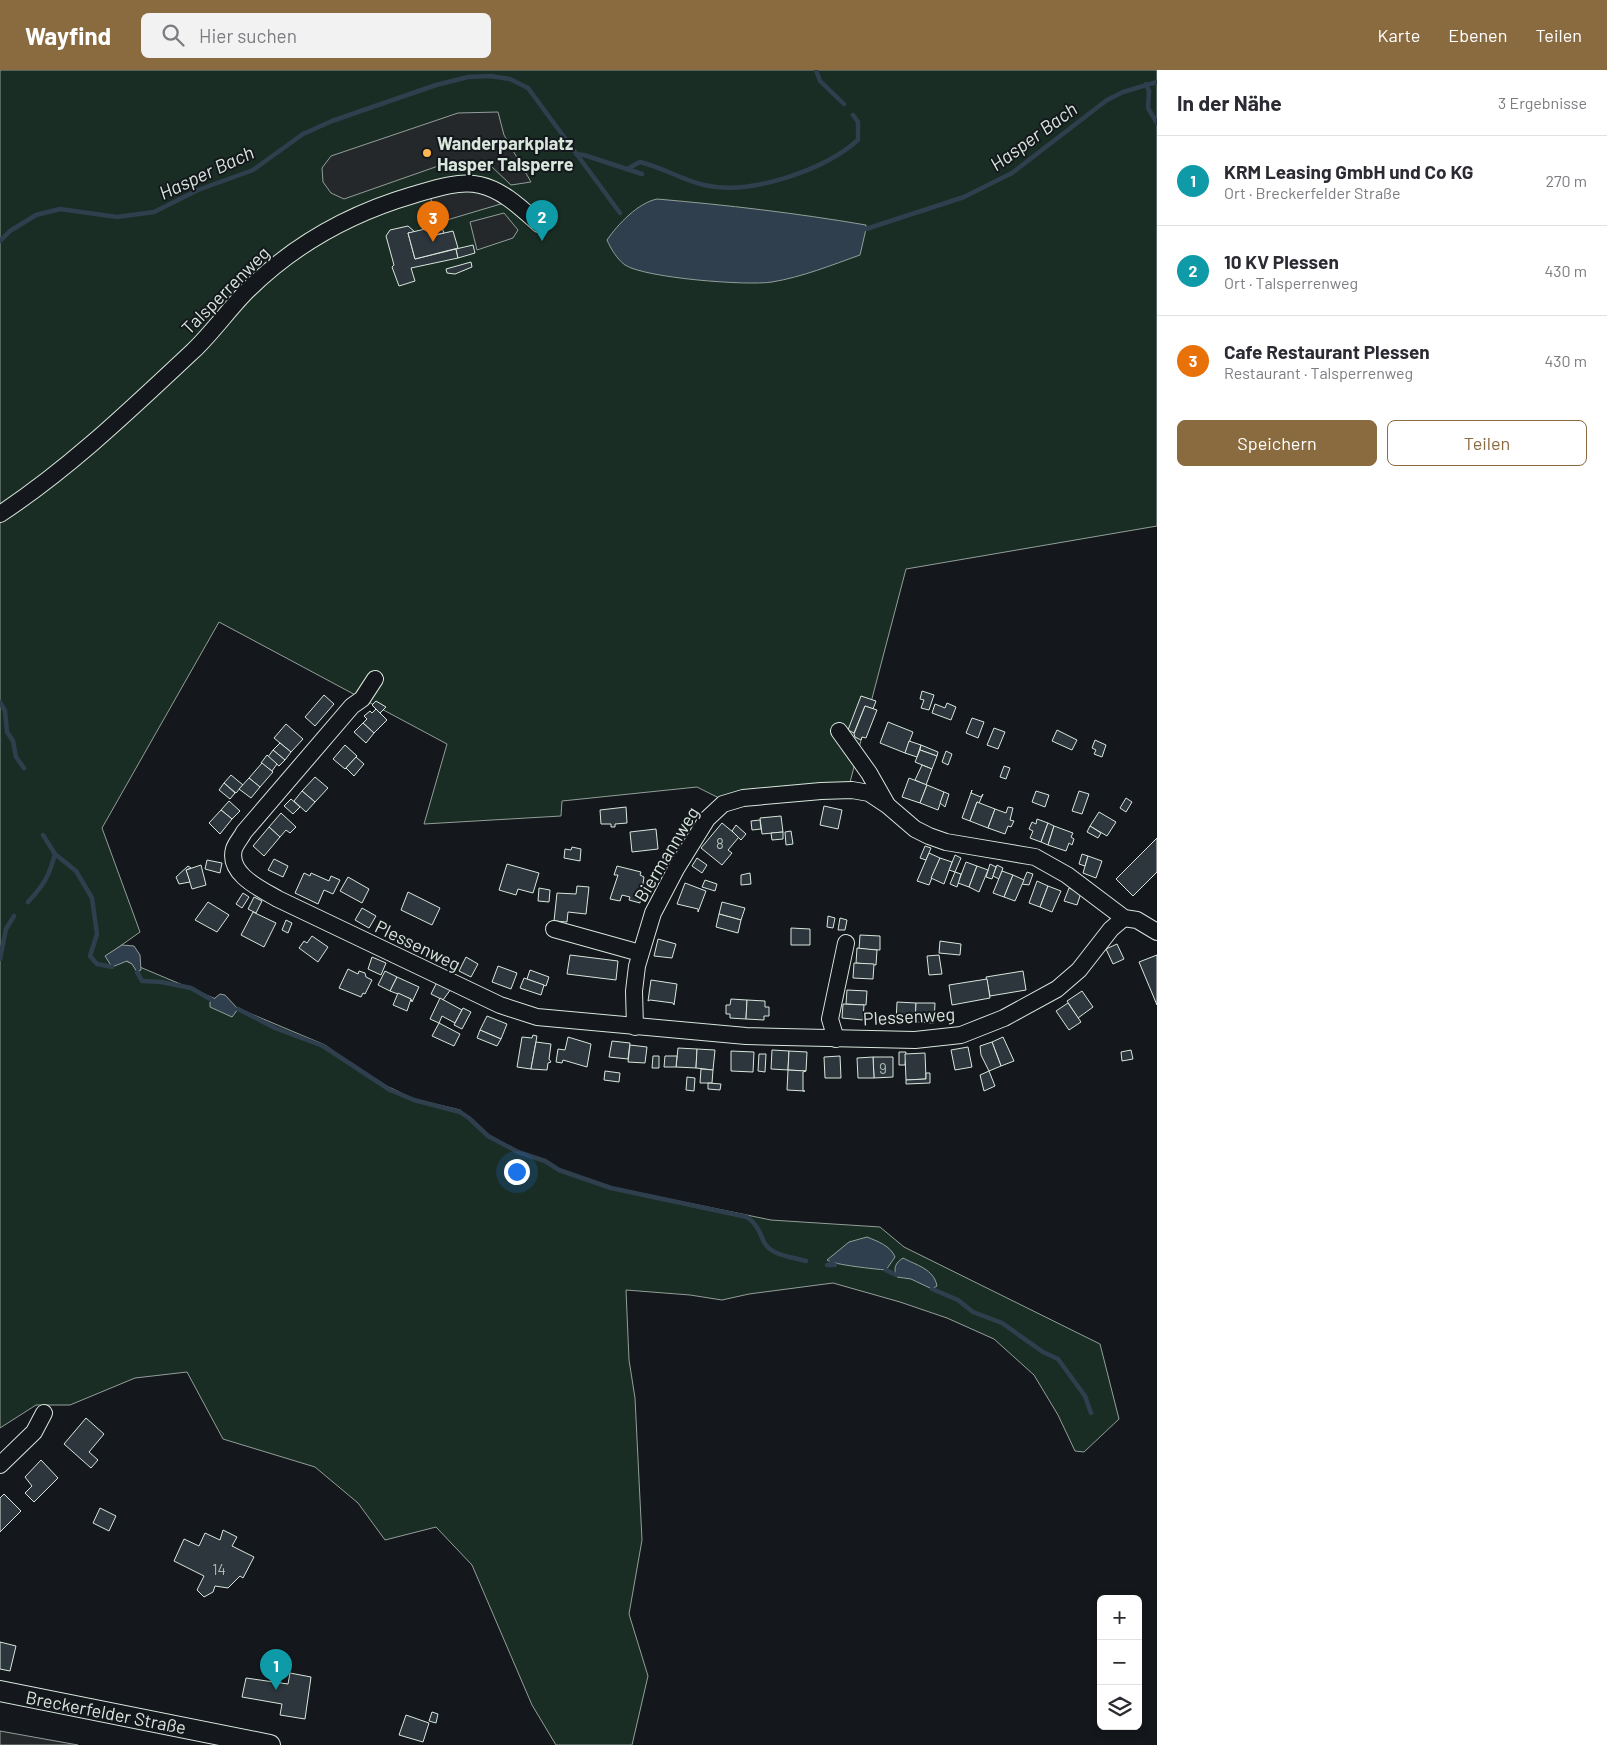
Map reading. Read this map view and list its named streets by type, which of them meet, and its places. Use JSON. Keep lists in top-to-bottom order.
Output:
{
  "streets": {
    "main road": ["Breckerfelder Straße"],
    "street": ["Talsperrenweg", "Biermannweg", "Plessenweg"]
  },
  "crossings": [
    ["Biermannweg", "Plessenweg"]
  ],
  "water": ["Hasper Bach"],
  "places": ["Wanderparkplatz Hasper Talsperre"],
  "house_numbers": ["8", "9", "14"],
  "page": {
    "header": "Wayfind",
    "search": "Hier suchen",
    "nav": ["Karte", "Ebenen", "Teilen"],
    "heading": ["In der Nähe", "3 Ergebnisse"],
    "list": [
      {
        "mark": "1",
        "name": "KRM Leasing GmbH und Co KG",
        "note": "Ort · Breckerfelder Straße",
        "value": "270 m"
      },
      {
        "mark": "2",
        "name": "10 KV Plessen",
        "note": "Ort · Talsperrenweg",
        "value": "430 m"
      },
      {
        "mark": "3",
        "name": "Cafe Restaurant Plessen",
        "note": "Restaurant · Talsperrenweg",
        "value": "430 m"
      }
    ],
    "pins": ["2", "3", "1"],
    "buttons": ["Speichern", "Teilen"],
    "map_buttons": ["+", "−"]
  }
}
